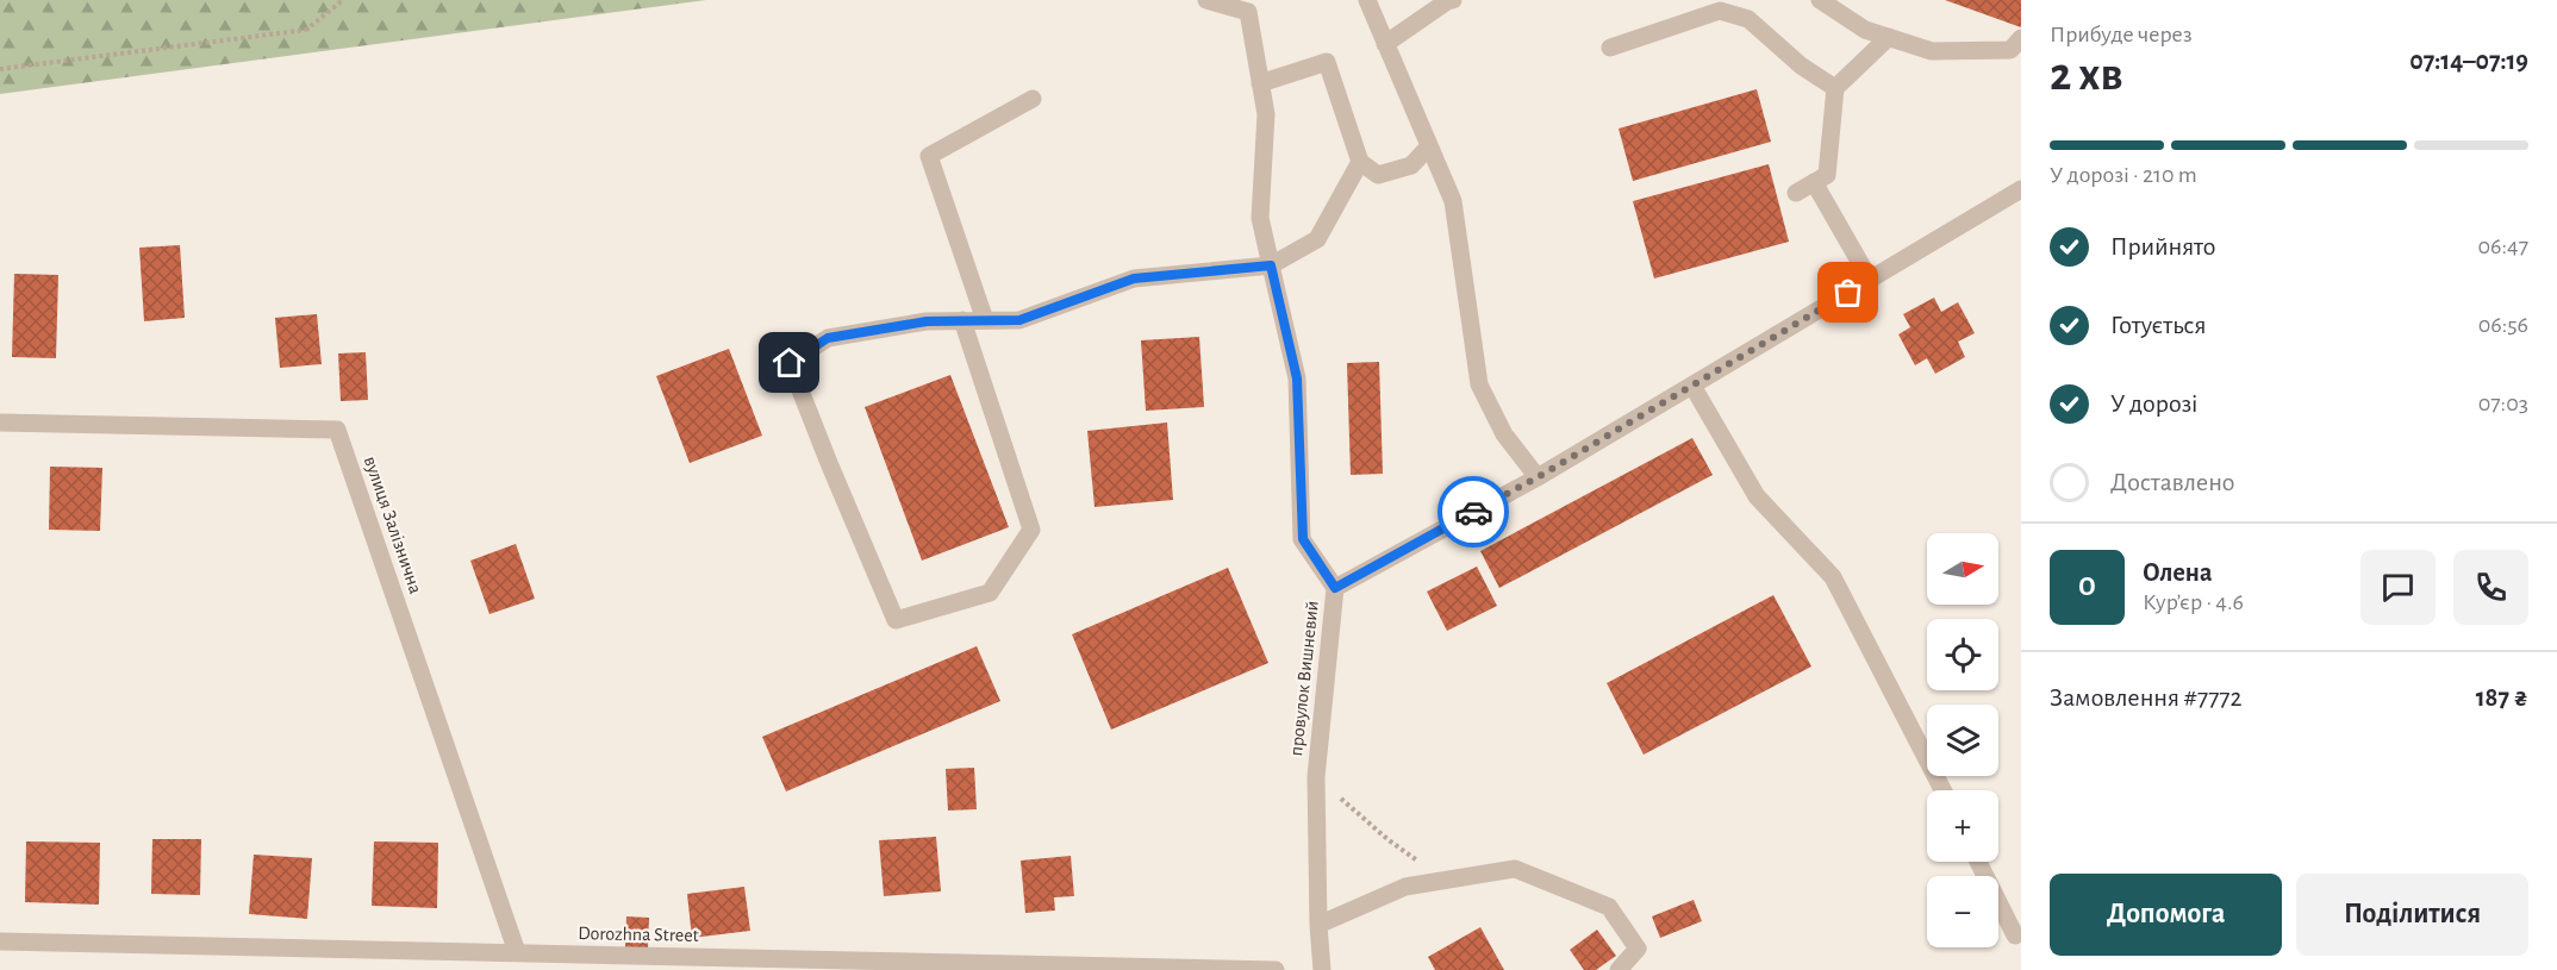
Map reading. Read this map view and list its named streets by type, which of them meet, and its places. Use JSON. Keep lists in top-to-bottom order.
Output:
{
  "streets": {
    "street": ["вулиця Залізнична", "провулок Вишневий", "Dorozhna Street"]
  },
  "crossings": [
    ["вулиця Залізнична", "Dorozhna Street"]
  ],
  "north": "right",
  "page": {
    "heading": ["2 хв", "Прибуде через", "07:14–07:19"],
    "panel": [
      "Олена",
      "Кур’єр · 4.6",
      "Замовлення #7772",
      "187 ₴"
    ],
    "bar": "У дорозі · 210 m",
    "list": [
      ["Прийнято", "06:47"],
      ["Готується", "06:56"],
      ["У дорозі", "07:03"],
      "Доставлено"
    ],
    "map_buttons": ["+", "−"],
    "round": "О",
    "buttons": ["Допомога", "Поділитися"]
  }
}
